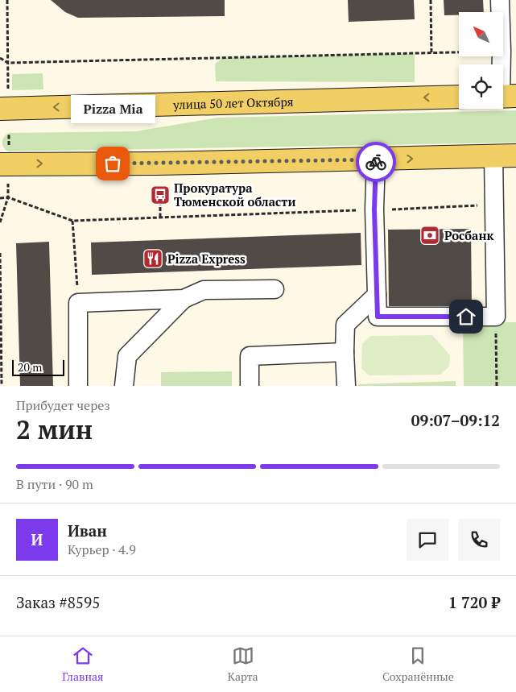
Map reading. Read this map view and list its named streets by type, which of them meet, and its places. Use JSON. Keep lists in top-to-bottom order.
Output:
{
  "streets": {
    "main road": ["улица 50 лет Октября"]
  },
  "places": {
    "other": ["Pizza Mia"],
    "bus stop": ["Прокуратура Тюменской области"],
    "bank": ["Росбанк"],
    "restaurant": ["Pizza Express"]
  },
  "scale_bar": "20 m",
  "north": "top left",
  "page": {
    "bubble": "Pizza Mia",
    "scale": "20 m",
    "heading": ["2 мин", "Прибудет через", "09:07–09:12"],
    "panel": [
      "Иван",
      "Курьер · 4.9",
      "Заказ #8595",
      "1 720 ₽"
    ],
    "bar": "В пути · 90 m",
    "round": "И",
    "tabs": ["Главная", "Карта", "Сохранённые"]
  }
}
